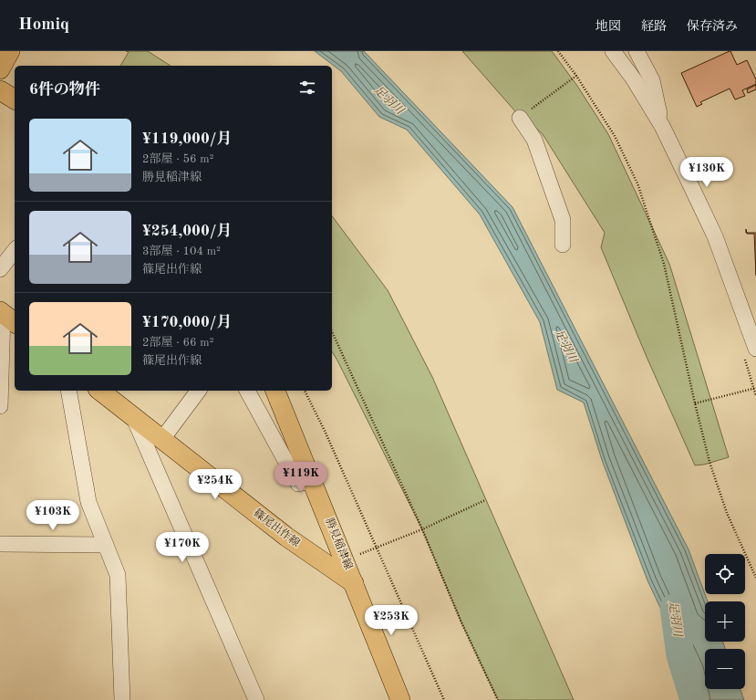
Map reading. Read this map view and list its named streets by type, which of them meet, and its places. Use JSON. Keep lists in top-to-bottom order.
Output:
{
  "streets": {
    "main road": ["篠尾出作線", "勝見稲津線"]
  },
  "crossings": [
    ["篠尾出作線", "勝見稲津線"]
  ],
  "water": ["足羽川"],
  "page": {
    "header": "Homiq",
    "nav": ["地図", "経路", "保存済み"],
    "heading": "6件の物件",
    "list": [
      {
        "name": "¥119,000/月",
        "note": "2部屋 · 56 m² · 勝見稲津線"
      },
      {
        "name": "¥254,000/月",
        "note": "3部屋 · 104 m² · 篠尾出作線"
      },
      {
        "name": "¥170,000/月",
        "note": "2部屋 · 66 m² · 篠尾出作線"
      }
    ],
    "price": [
      "¥130K",
      "¥119K",
      "¥254K",
      "¥103K",
      "¥170K",
      "¥253K"
    ],
    "map_buttons": ["+", "−"]
  }
}
